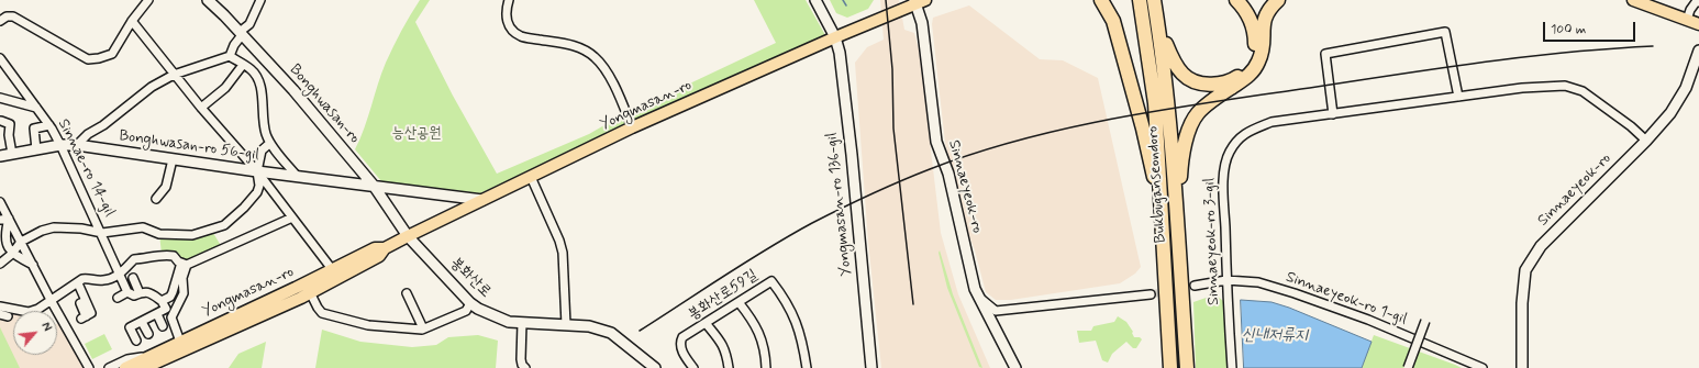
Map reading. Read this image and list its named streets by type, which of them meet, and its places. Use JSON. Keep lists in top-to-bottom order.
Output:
{
  "streets": {
    "highway": ["Bukbuganseondoro"],
    "main road": ["Yongmasan-ro"],
    "street": [
      "Bonghwasan-ro",
      "Bonghwasan-ro 56-gil",
      "Sinnae-ro 14-gil",
      "Sinnaeyeok-ro",
      "Yongmasan-ro 136-gil",
      "Sinnaeyeok-ro 3-gil",
      "봉화산로",
      "봉화산로59길",
      "Sinnaeyeok-ro 1-gil"
    ]
  },
  "crossings": [
    ["Bonghwasan-ro", "Yongmasan-ro"],
    ["Bonghwasan-ro", "Bonghwasan-ro 56-gil"],
    ["Bonghwasan-ro", "봉화산로"],
    ["Yongmasan-ro", "Bonghwasan-ro 56-gil"],
    ["Yongmasan-ro", "Sinnaeyeok-ro"],
    ["Yongmasan-ro", "Yongmasan-ro 136-gil"],
    ["Yongmasan-ro", "봉화산로"],
    ["Bonghwasan-ro 56-gil", "Sinnae-ro 14-gil"],
    ["Sinnaeyeok-ro", "Sinnaeyeok-ro 3-gil"],
    ["Sinnaeyeok-ro 3-gil", "Sinnaeyeok-ro 1-gil"]
  ],
  "water": ["신내저류지"],
  "parks": ["능산공원"],
  "scale_bar": "100 m",
  "north": "top right"
}
